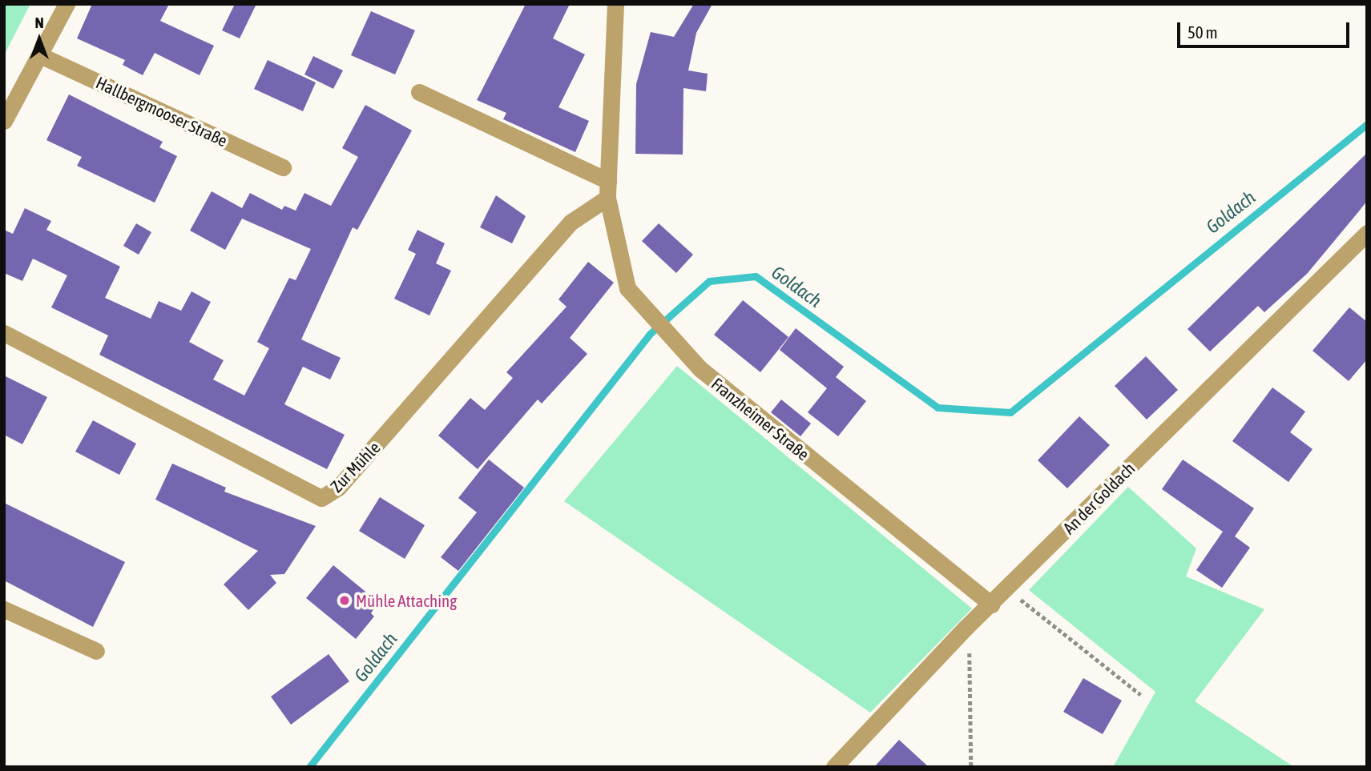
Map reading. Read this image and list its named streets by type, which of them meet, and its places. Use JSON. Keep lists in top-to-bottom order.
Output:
{
  "streets": {
    "street": [
      "Hallbergmooser Straße",
      "Franzheimer Straße",
      "Zur Mühle",
      "An der Goldach"
    ]
  },
  "crossings": [
    ["Franzheimer Straße", "Zur Mühle"],
    ["Franzheimer Straße", "An der Goldach"]
  ],
  "water": ["Goldach"],
  "places": ["Mühle Attaching"],
  "scale_bar": "50 m",
  "north": "top"
}
